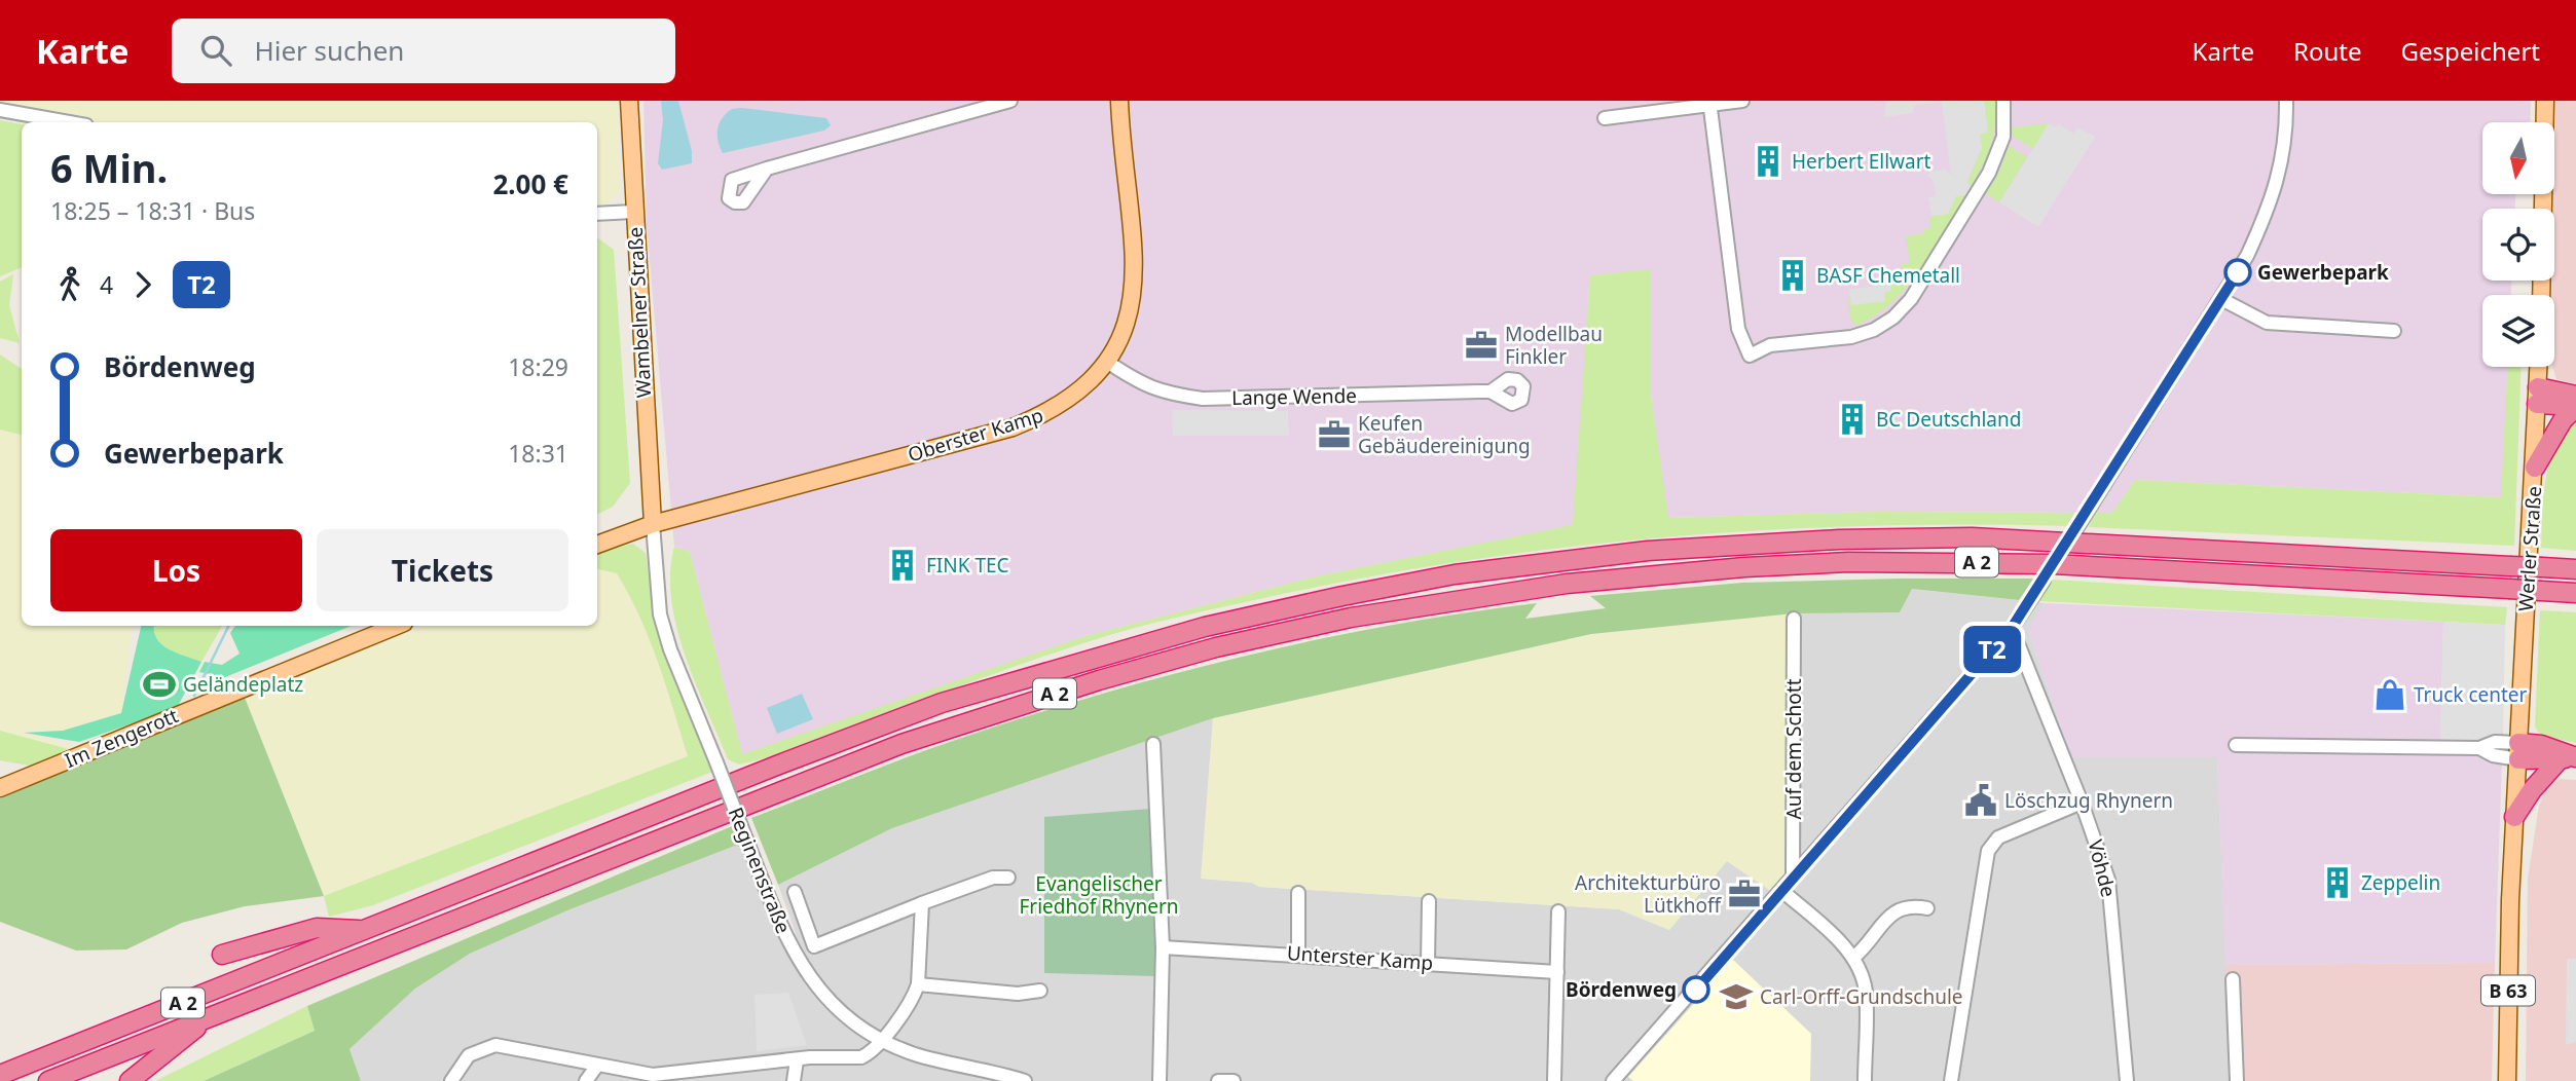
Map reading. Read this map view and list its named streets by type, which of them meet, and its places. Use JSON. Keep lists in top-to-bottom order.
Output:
{
  "streets": {
    "highway": ["A 2"],
    "main road": [
      "Wambelner Straße",
      "Oberster Kamp",
      "Werler Straße",
      "Im Zengerott",
      "B 63"
    ],
    "street": [
      "Lange Wende",
      "Auf dem Schott",
      "Vöhde",
      "Reginenstraße",
      "Unterster Kamp"
    ]
  },
  "crossings": [
    ["Wambelner Straße", "Oberster Kamp"],
    ["Wambelner Straße", "Reginenstraße"],
    ["Lange Wende", "Oberster Kamp"],
    ["Oberster Kamp", "Reginenstraße"]
  ],
  "parks": ["Evangelischer Friedhof Rhynern"],
  "places": {
    "building": [
      "Herbert Ellwart",
      "BASF Chemetall",
      "BC Deutschland",
      "FINK TEC",
      "Zeppelin"
    ],
    "other": ["Gewerbepark", "Bördenweg"],
    "office": ["Modellbau Finkler", "Keufen Gebäudereinigung", "Architekturbüro Lütkhoff"],
    "sports": ["Geländeplatz"],
    "shop": ["Truck center"],
    "public building": ["Löschzug Rhynern"],
    "school or university": ["Carl-Orff-Grundschule"]
  },
  "lines": ["bus line T2"],
  "north": "bottom",
  "page": {
    "header": "Karte",
    "search": "Hier suchen",
    "nav": ["Karte", "Route", "Gespeichert"],
    "on_map": "T2",
    "heading": ["6 Min.", "18:25 – 18:31 · Bus", "2.00 €"],
    "legs": ["4", "T2"],
    "list": [
      {
        "name": "Bördenweg",
        "value": "18:29"
      },
      {
        "name": "Gewerbepark",
        "value": "18:31"
      }
    ],
    "buttons": ["Los", "Tickets"]
  }
}
